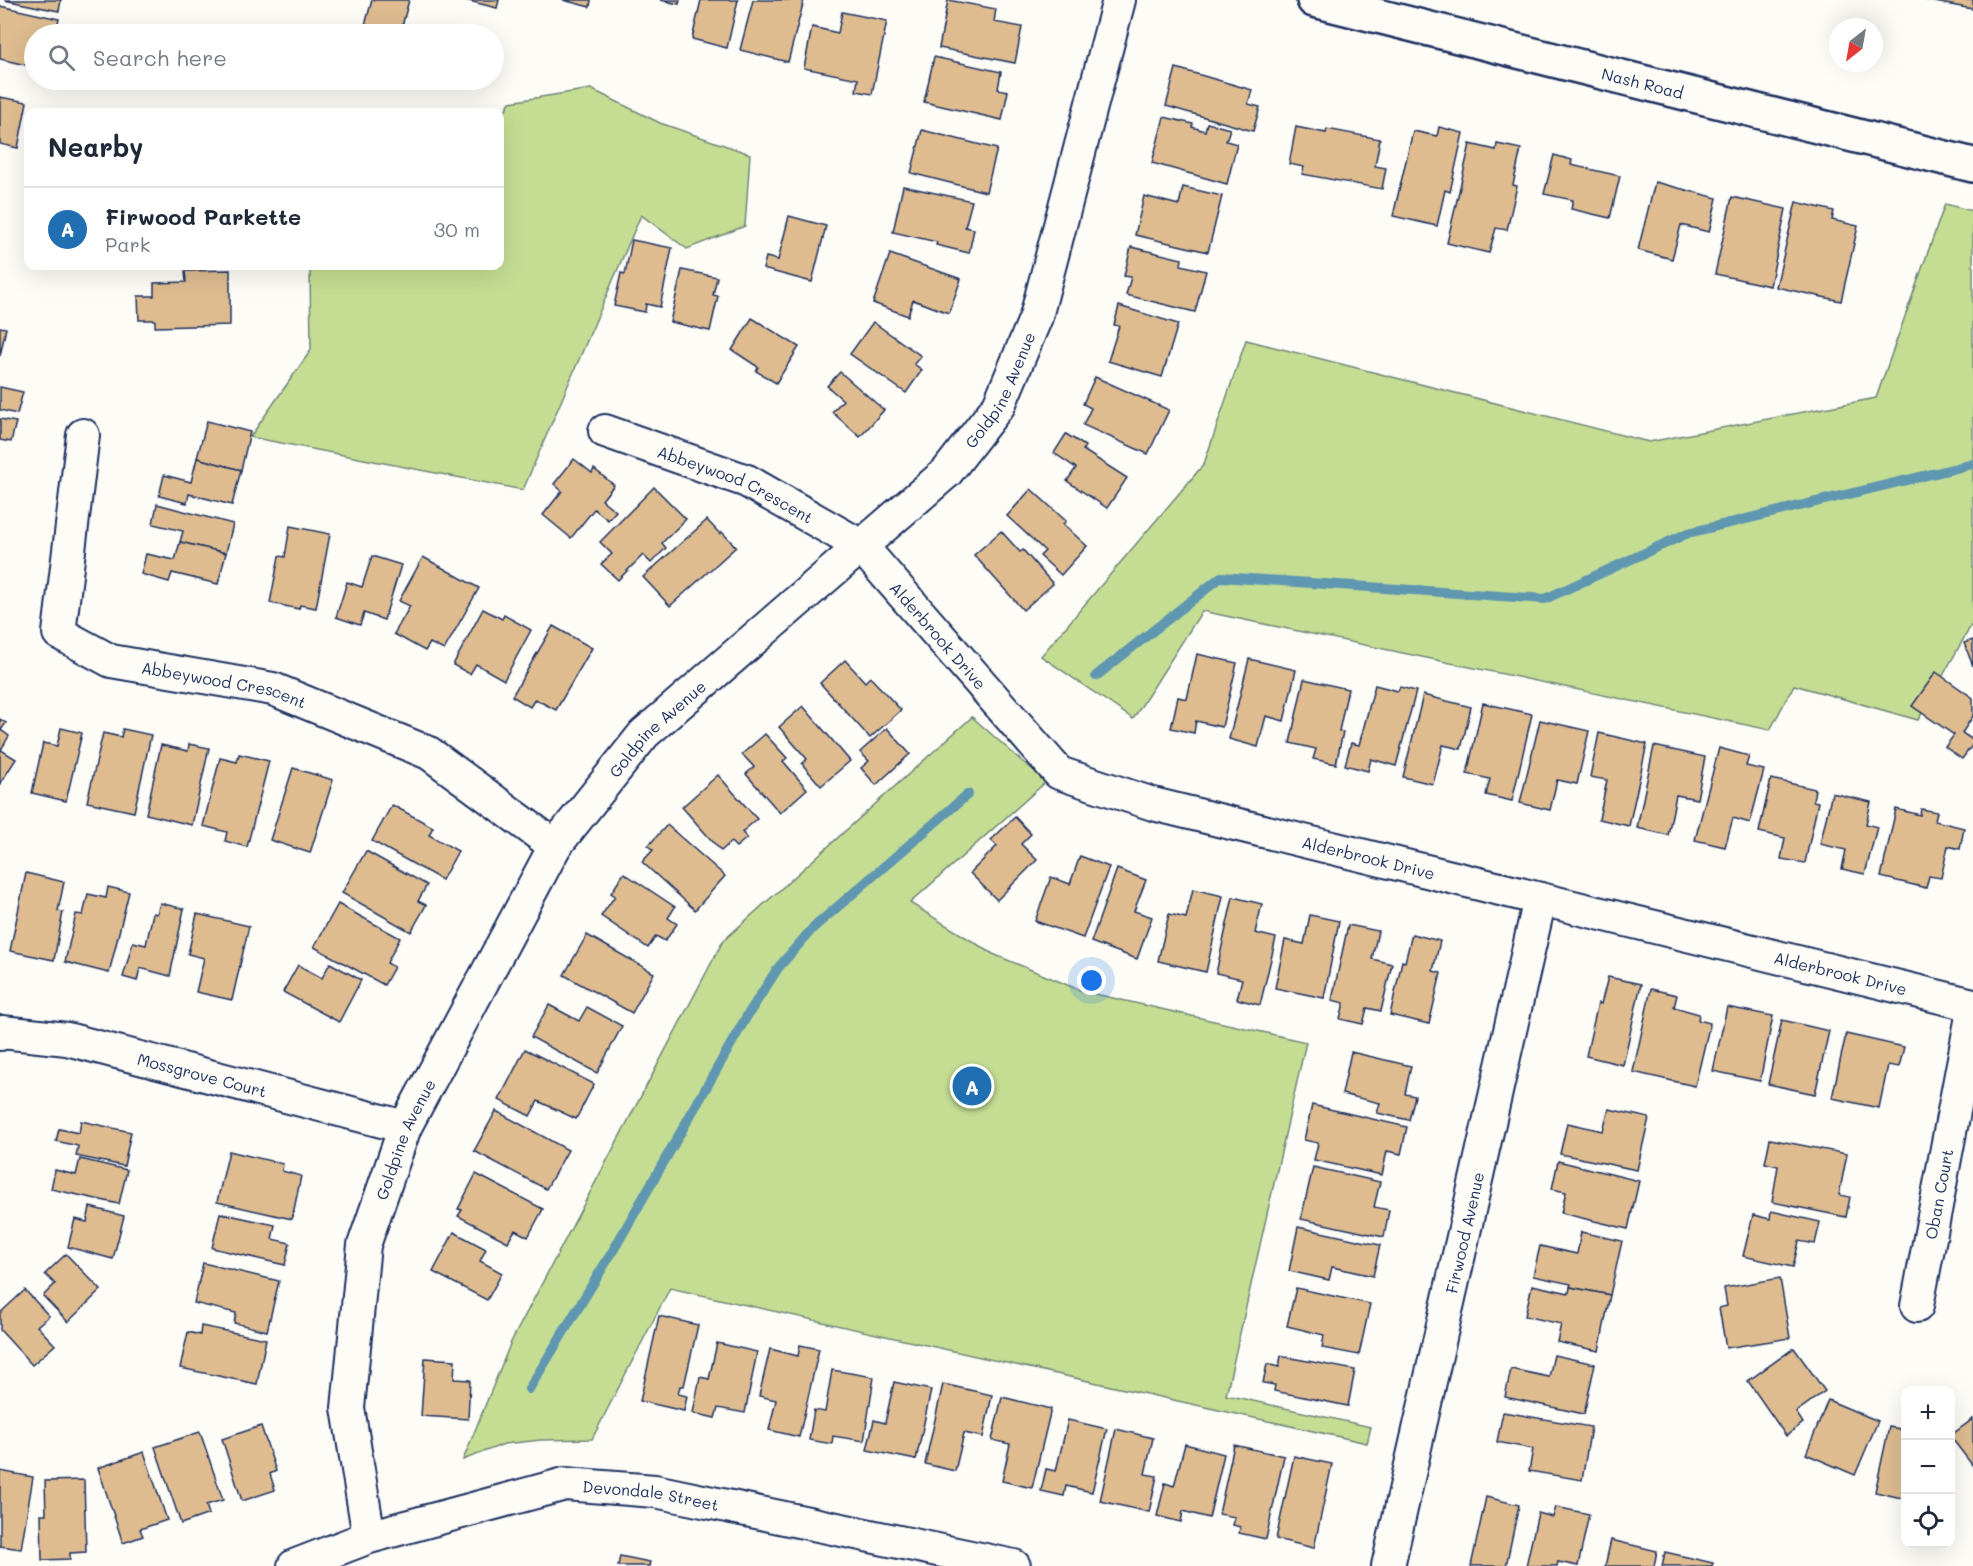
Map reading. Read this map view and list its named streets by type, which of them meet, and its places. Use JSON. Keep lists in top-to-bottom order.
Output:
{
  "streets": {
    "street": [
      "Nash Road",
      "Goldpine Avenue",
      "Abbeywood Crescent",
      "Alderbrook Drive",
      "Mossgrove Court",
      "Oban Court",
      "Firwood Avenue",
      "Devondale Street"
    ]
  },
  "crossings": [
    ["Goldpine Avenue", "Abbeywood Crescent"],
    ["Goldpine Avenue", "Alderbrook Drive"],
    ["Goldpine Avenue", "Mossgrove Court"],
    ["Goldpine Avenue", "Devondale Street"],
    ["Abbeywood Crescent", "Alderbrook Drive"],
    ["Alderbrook Drive", "Firwood Avenue"]
  ],
  "north": "bottom left",
  "page": {
    "search": "Search here",
    "heading": "Nearby",
    "list": [
      {
        "mark": "A",
        "name": "Firwood Parkette",
        "note": "Park",
        "value": "30 m"
      }
    ],
    "pins": "A",
    "map_buttons": ["+", "−"]
  }
}
